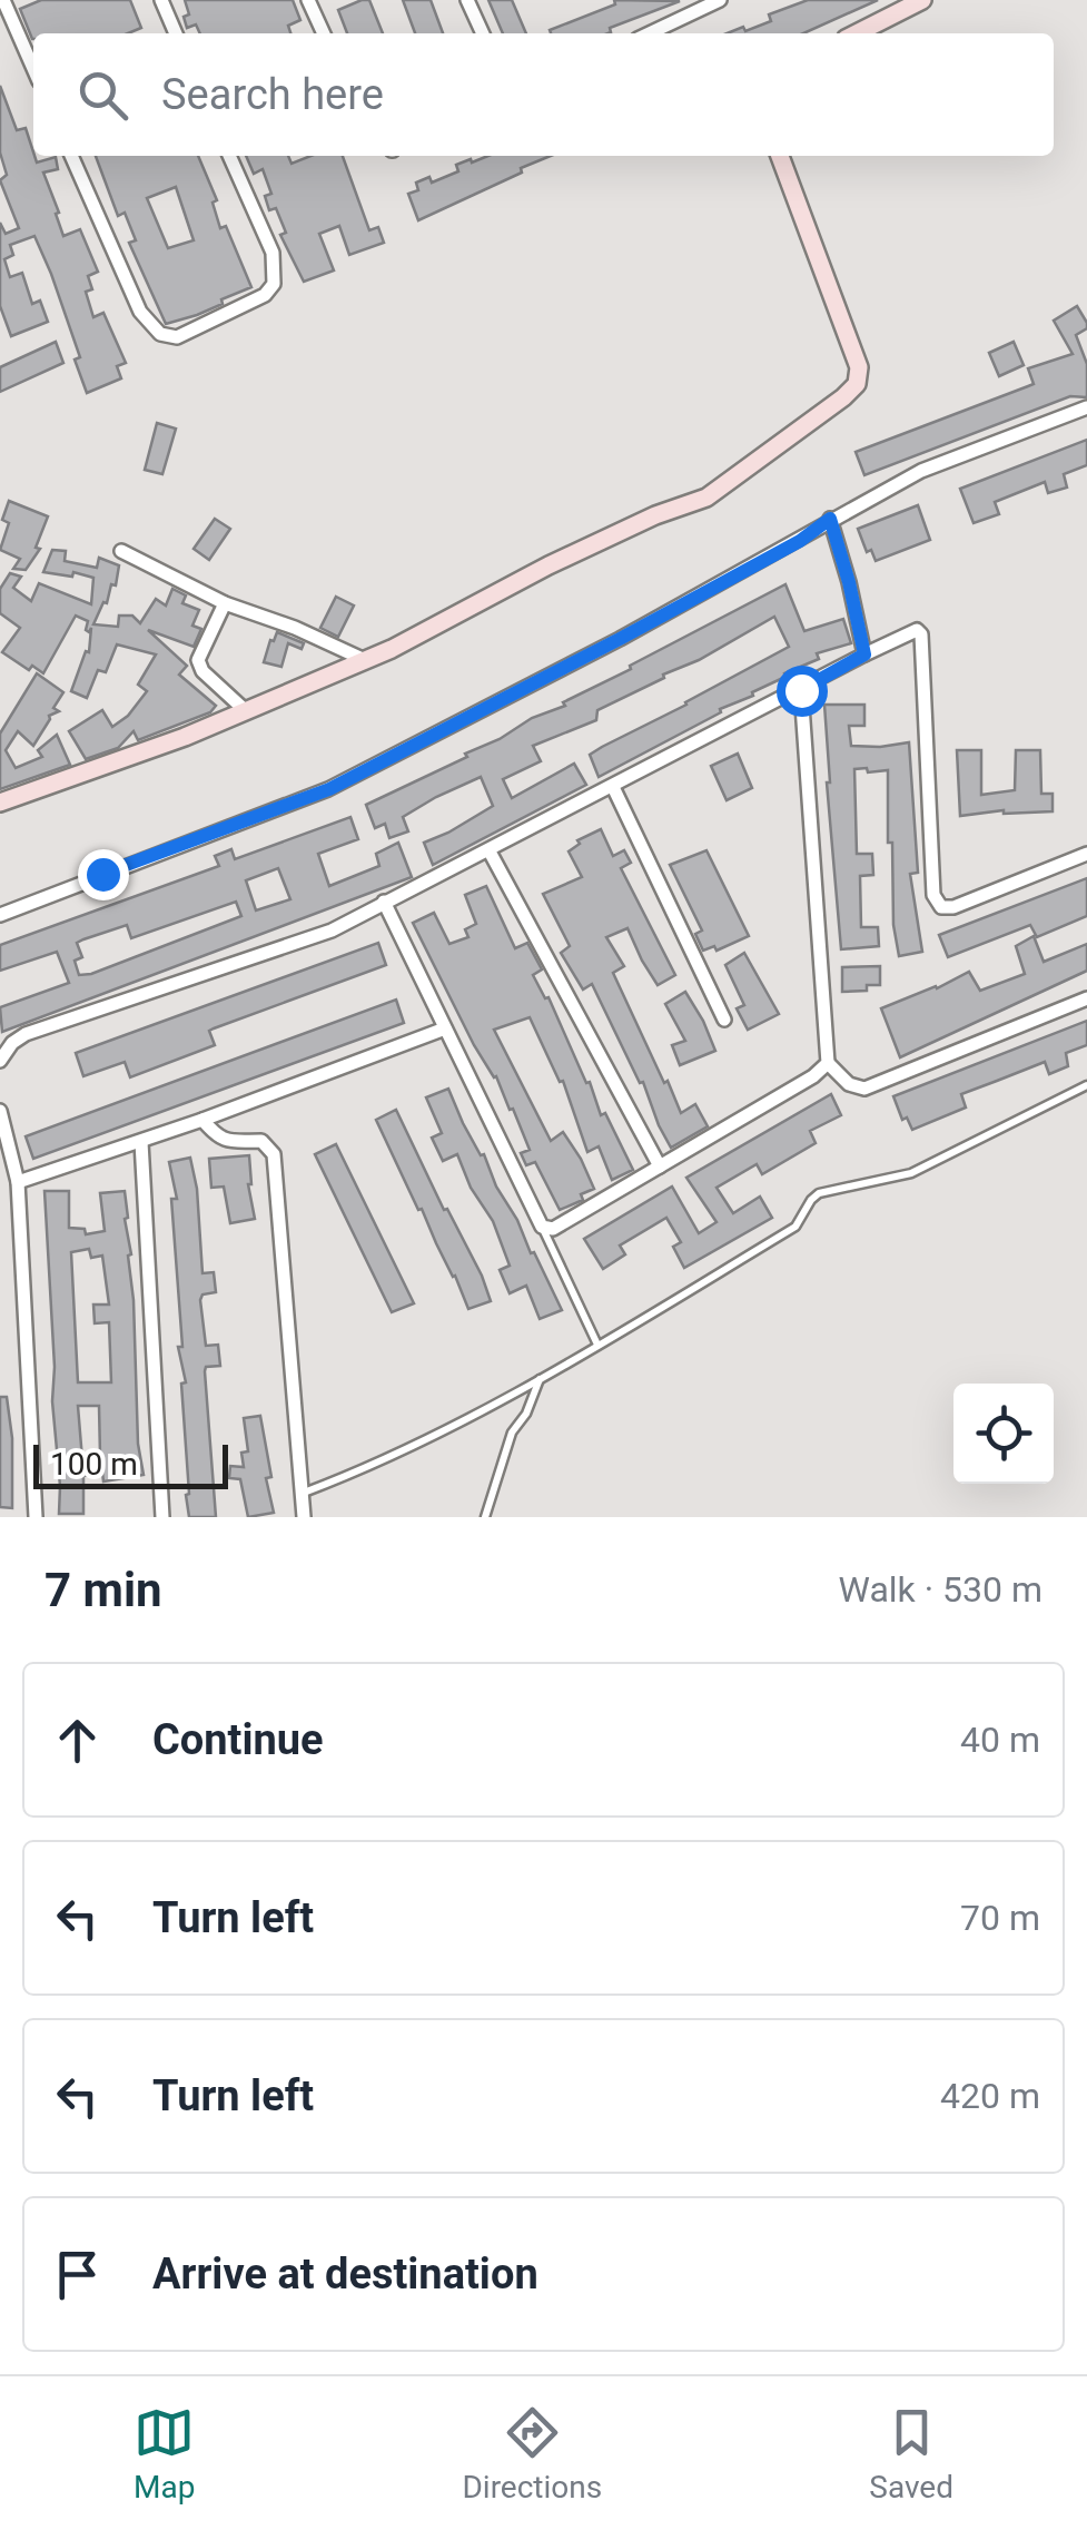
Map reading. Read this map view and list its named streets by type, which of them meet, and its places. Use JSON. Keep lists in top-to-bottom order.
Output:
{
  "scale_bar": "100 m",
  "page": {
    "search": "Search here",
    "scale": "100 m",
    "heading": ["7 min", "Walk · 530 m"],
    "list": [
      ["Continue", "40 m"],
      ["Turn left", "70 m"],
      ["Turn left", "420 m"],
      "Arrive at destination"
    ],
    "nav": ["Map", "Directions", "Saved"]
  }
}
